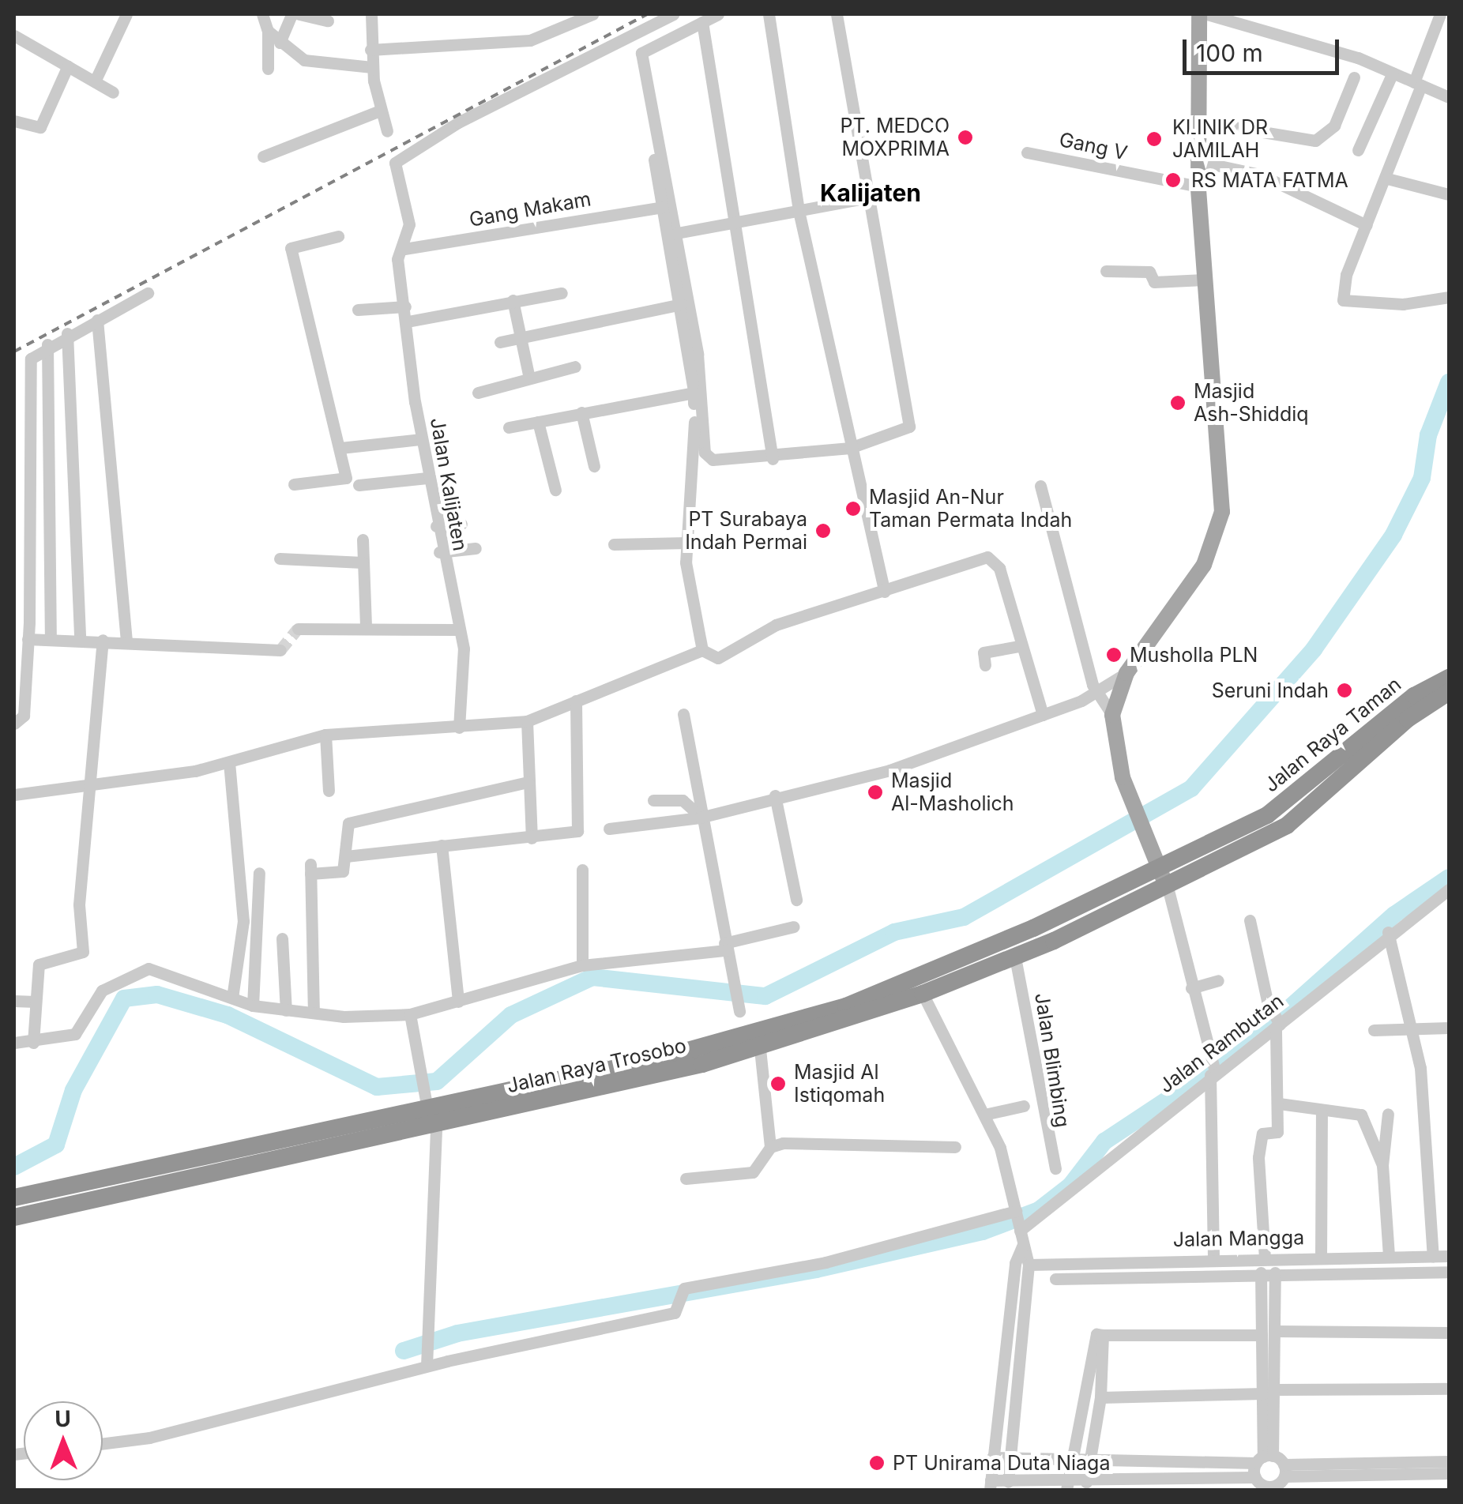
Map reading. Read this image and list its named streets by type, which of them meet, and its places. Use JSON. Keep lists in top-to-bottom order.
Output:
{
  "streets": {
    "highway": ["Jalan Raya Taman", "Jalan Raya Trosobo"],
    "street": [
      "Gang V",
      "Gang Makam",
      "Jalan Kalijaten",
      "Jalan Rambutan",
      "Jalan Blimbing",
      "Jalan Mangga"
    ]
  },
  "crossings": [
    ["Gang Makam", "Jalan Kalijaten"],
    ["Jalan Raya Taman", "Jalan Raya Trosobo"],
    ["Jalan Blimbing", "Jalan Raya Trosobo"]
  ],
  "districts": ["Kalijaten"],
  "places": [
    "PT. MEDCO MOXPRIMA",
    "KLINIK DR JAMILAH",
    "RS MATA FATMA",
    "Masjid Ash-Shiddiq",
    "Masjid An-Nur Taman Permata Indah",
    "PT Surabaya Indah Permai",
    "Musholla PLN",
    "Seruni Indah",
    "Masjid Al-Masholich",
    "Masjid Al Istiqomah",
    "PT Unirama Duta Niaga"
  ],
  "scale_bar": "100 m",
  "north": "top"
}
